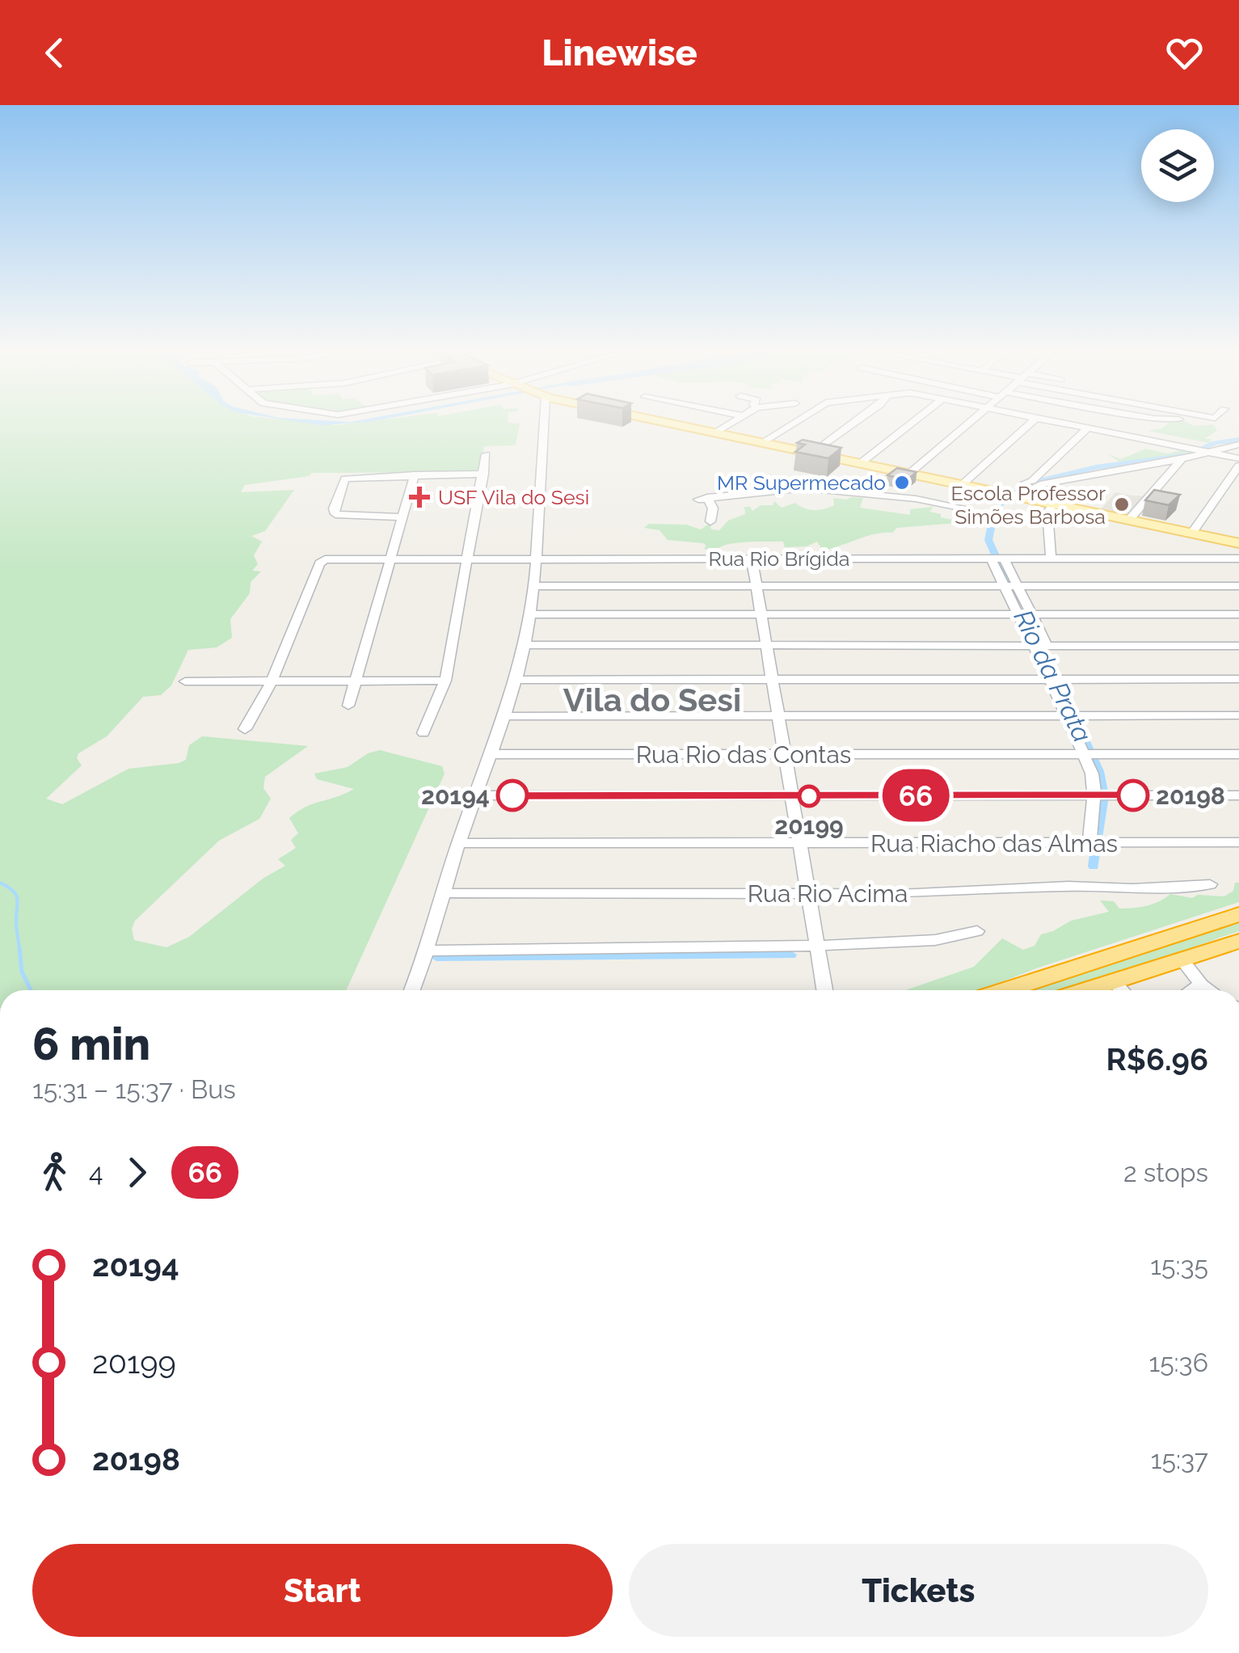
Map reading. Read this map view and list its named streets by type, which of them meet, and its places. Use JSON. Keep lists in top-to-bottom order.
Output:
{
  "streets": {
    "street": [
      "Rua Rio Brígida",
      "Rua Rio das Contas",
      "Rua Riacho das Almas",
      "Rua Rio Acima"
    ]
  },
  "districts": ["Vila do Sesi"],
  "water": ["Rio da Prata"],
  "places": {
    "other": [
      "MR Supermecado",
      "Escola Professor Simões Barbosa",
      "20194",
      "20198",
      "20199"
    ],
    "health": ["USF Vila do Sesi"]
  },
  "lines": ["bus line 66"],
  "page": {
    "header": "Linewise",
    "on_map": "66",
    "heading": ["6 min", "15:31 – 15:37 · Bus", "R$6.96"],
    "legs": ["4", "66", "2 stops"],
    "list": [
      {
        "name": "20194",
        "value": "15:35"
      },
      {
        "name": "20199",
        "value": "15:36"
      },
      {
        "name": "20198",
        "value": "15:37"
      }
    ],
    "buttons": ["Start", "Tickets"]
  }
}
